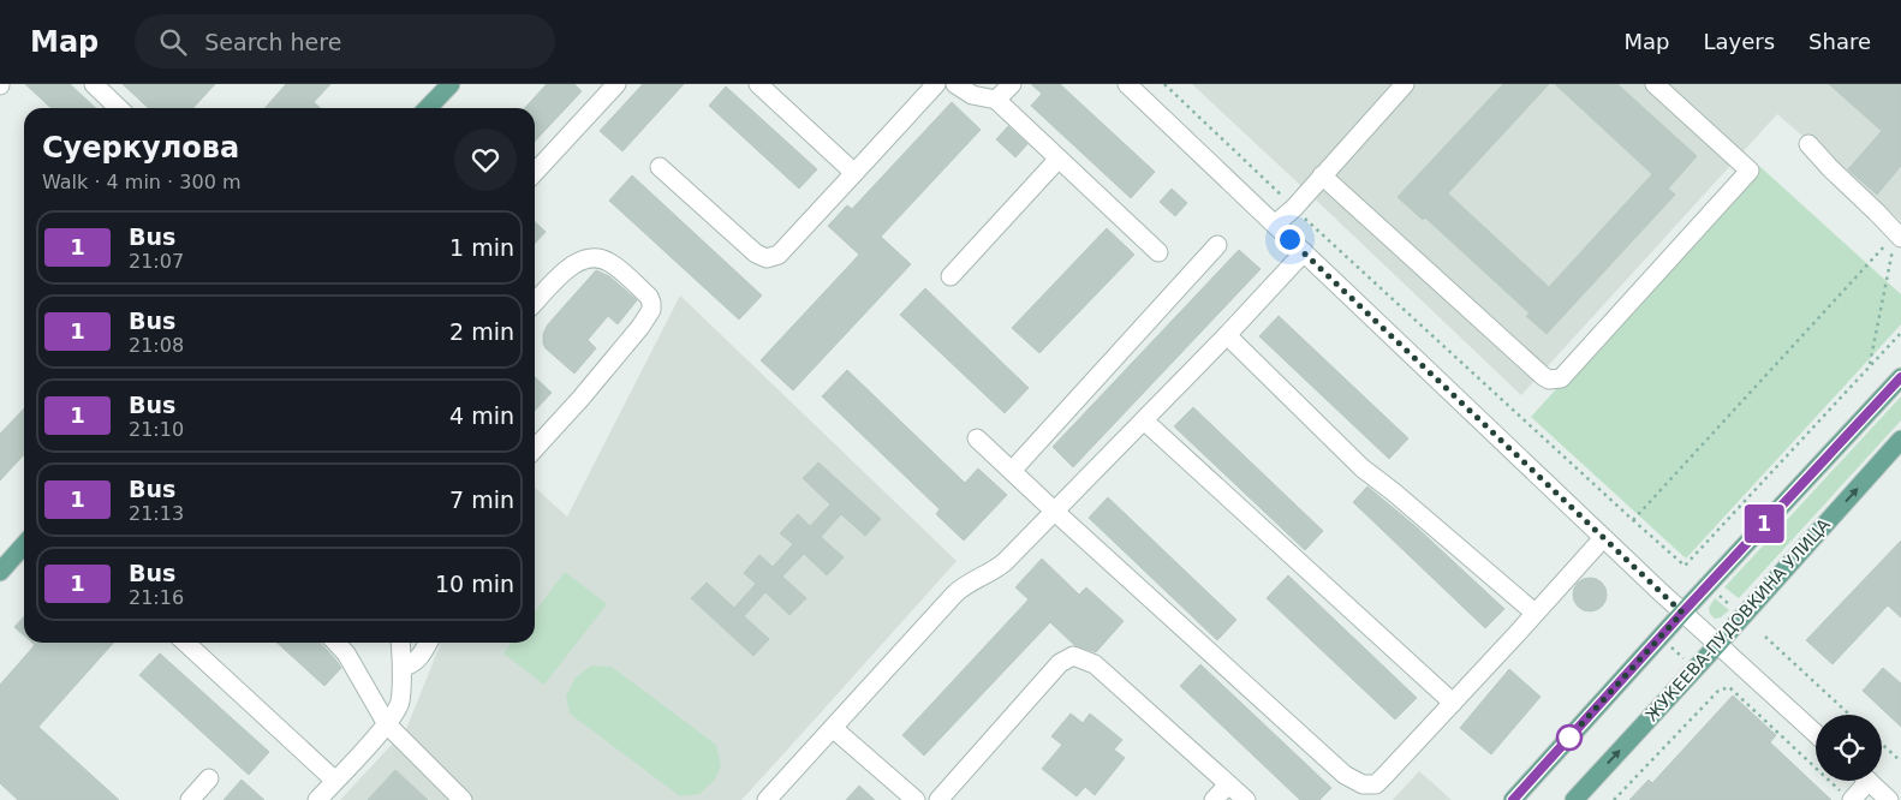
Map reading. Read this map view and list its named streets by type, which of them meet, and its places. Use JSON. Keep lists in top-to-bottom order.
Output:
{
  "streets": {
    "main road": ["ЖУКЕЕВА-ПУДОВКИНА УЛИЦА"]
  },
  "lines": ["bus line 1"],
  "page": {
    "header": "Map",
    "search": "Search here",
    "nav": ["Map", "Layers", "Share"],
    "on_map": "1",
    "heading": ["Суеркулова", "Walk · 4 min · 300 m"],
    "list": [
      {
        "mark": "1",
        "name": "Bus",
        "note": "21:07",
        "value": "1 min"
      },
      {
        "mark": "1",
        "name": "Bus",
        "note": "21:08",
        "value": "2 min"
      },
      {
        "mark": "1",
        "name": "Bus",
        "note": "21:10",
        "value": "4 min"
      },
      {
        "mark": "1",
        "name": "Bus",
        "note": "21:13",
        "value": "7 min"
      },
      {
        "mark": "1",
        "name": "Bus",
        "note": "21:16",
        "value": "10 min"
      }
    ]
  }
}
